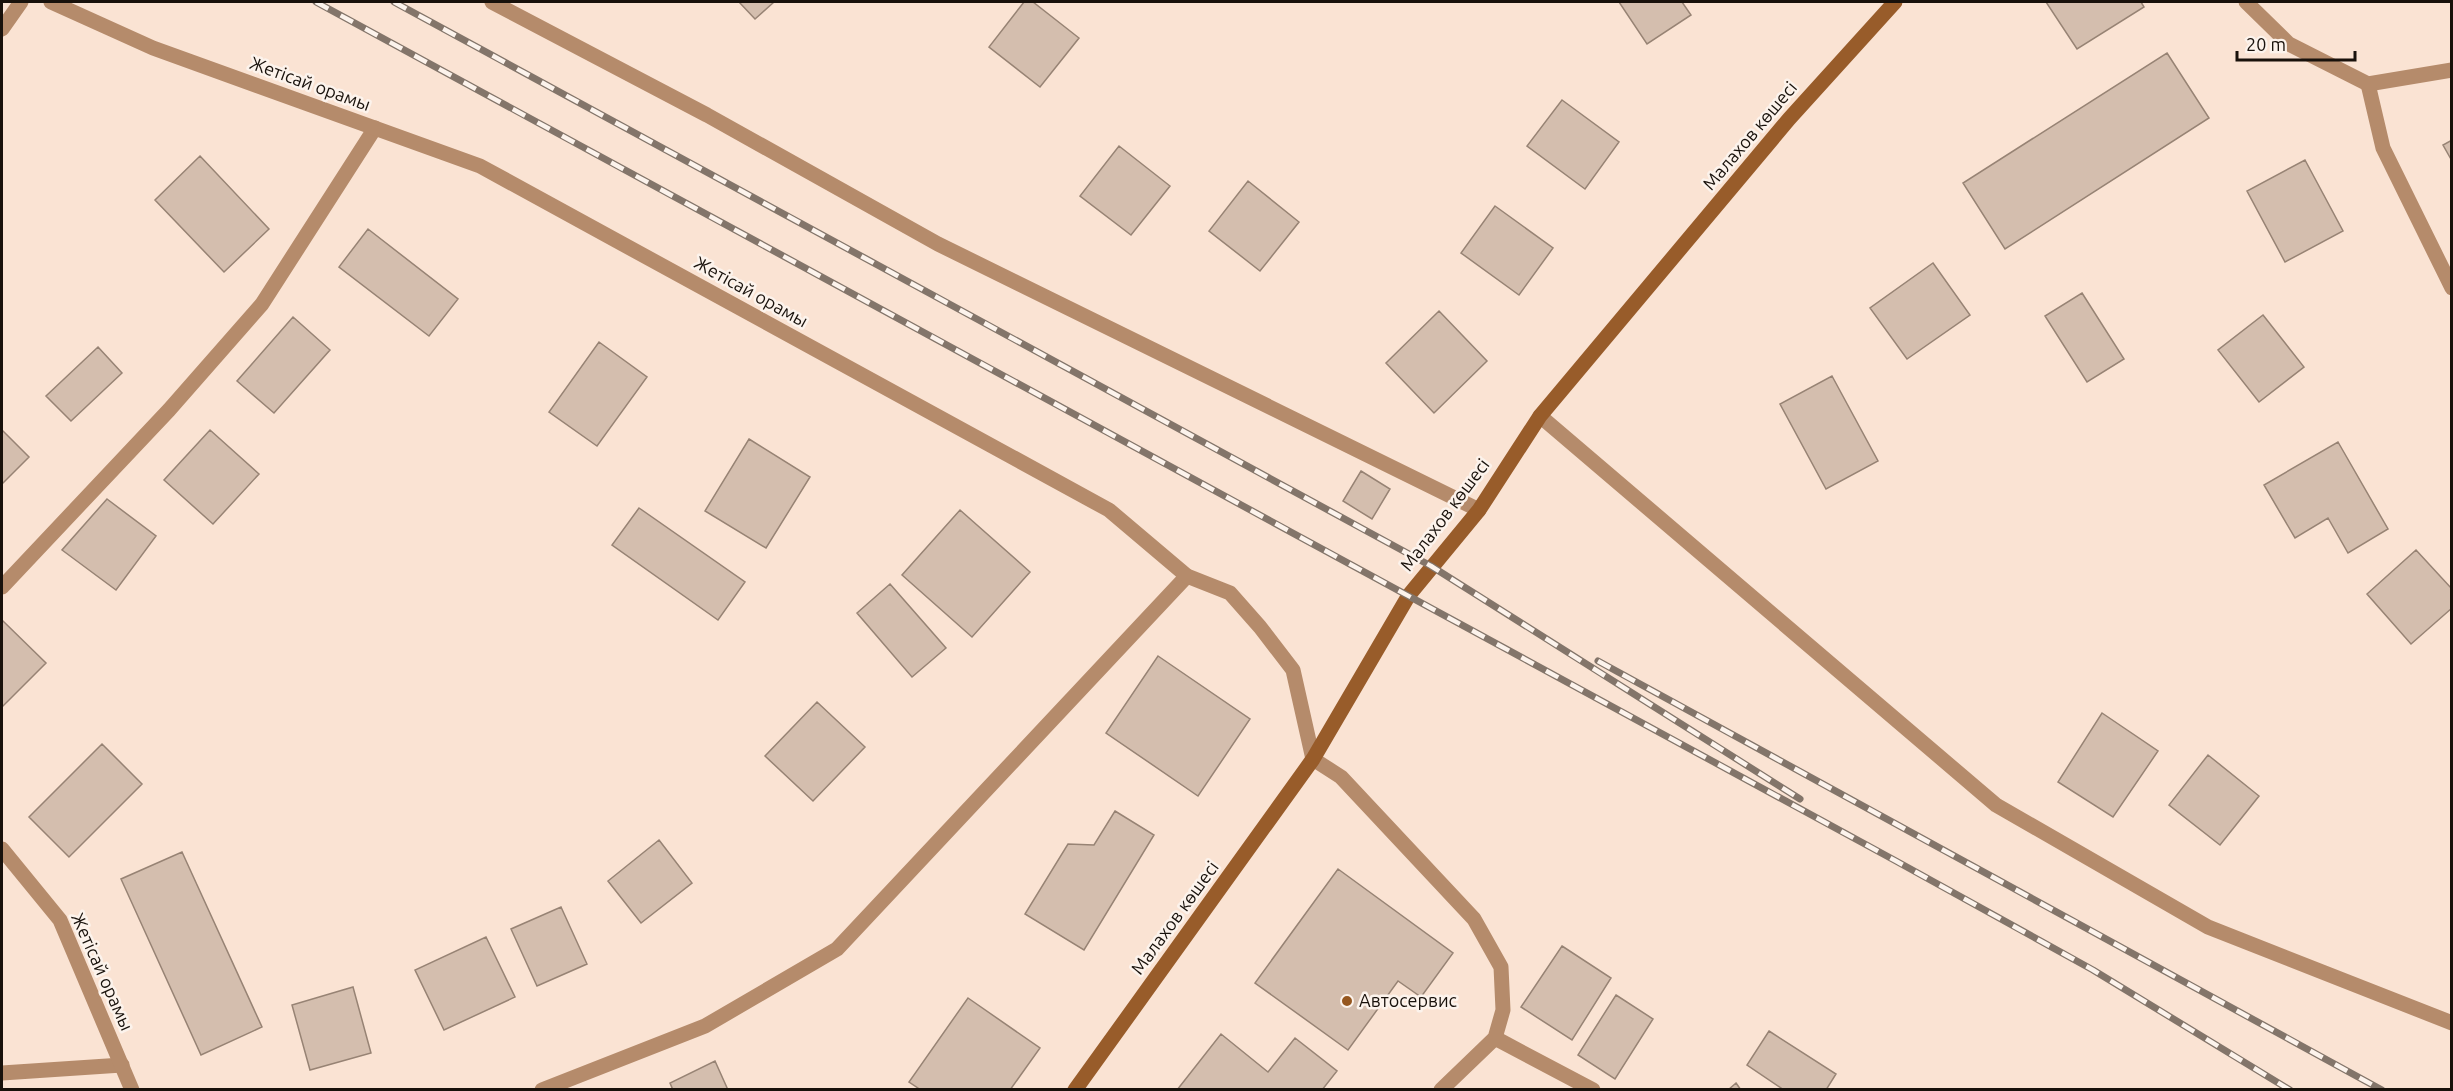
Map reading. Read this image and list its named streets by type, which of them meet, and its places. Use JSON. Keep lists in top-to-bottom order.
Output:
{
  "streets": {
    "main road": ["Малахов көшесі"],
    "street": ["Жетісай орамы"]
  },
  "crossings": [
    ["Жетісай орамы", "Малахов көшесі"]
  ],
  "places": ["Автосервис"],
  "scale_bar": "20 m"
}
